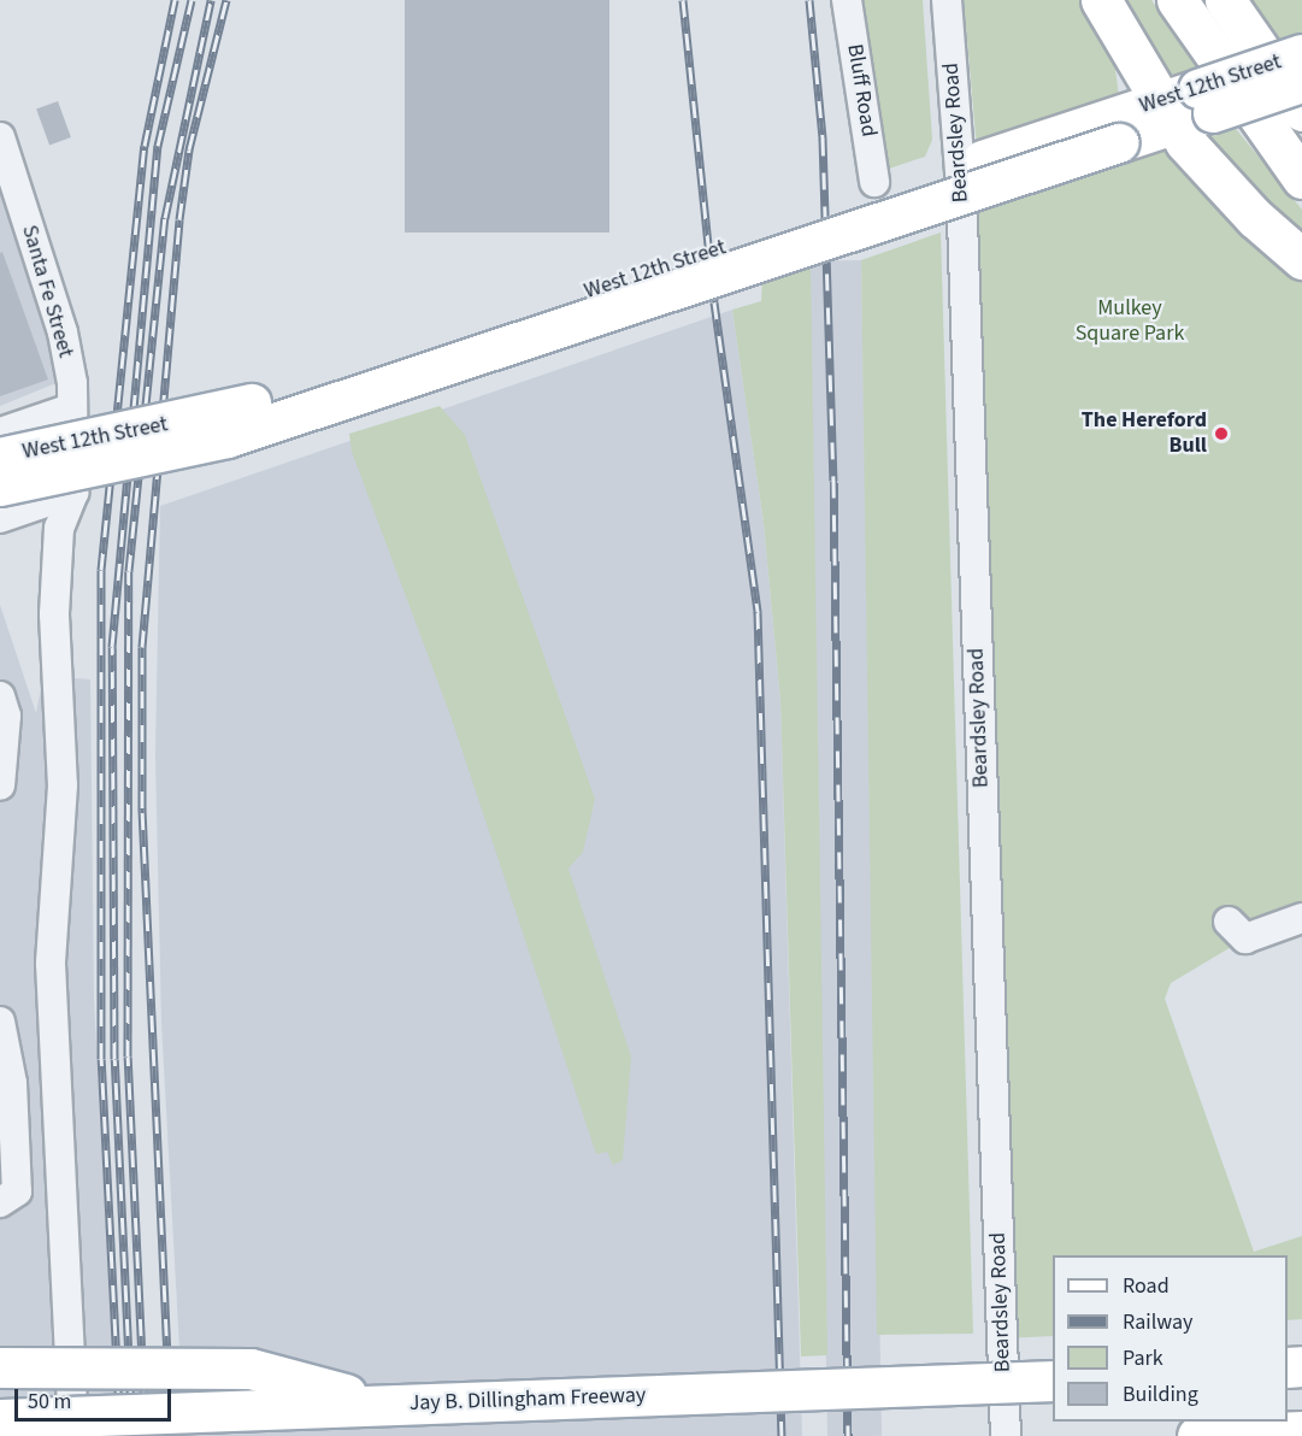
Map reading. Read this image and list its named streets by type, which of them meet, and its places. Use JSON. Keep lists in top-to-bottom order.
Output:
{
  "streets": {
    "highway": ["Jay B. Dillingham Freeway"],
    "main road": ["West 12th Street"],
    "street": ["Bluff Road", "Beardsley Road", "Santa Fe Street"]
  },
  "crossings": [
    ["West 12th Street", "Santa Fe Street"]
  ],
  "parks": ["Mulkey Square Park"],
  "places": ["The Hereford Bull"],
  "legend": [
    "Road",
    "Railway",
    "Park",
    "Building"
  ],
  "scale_bar": "50 m"
}
